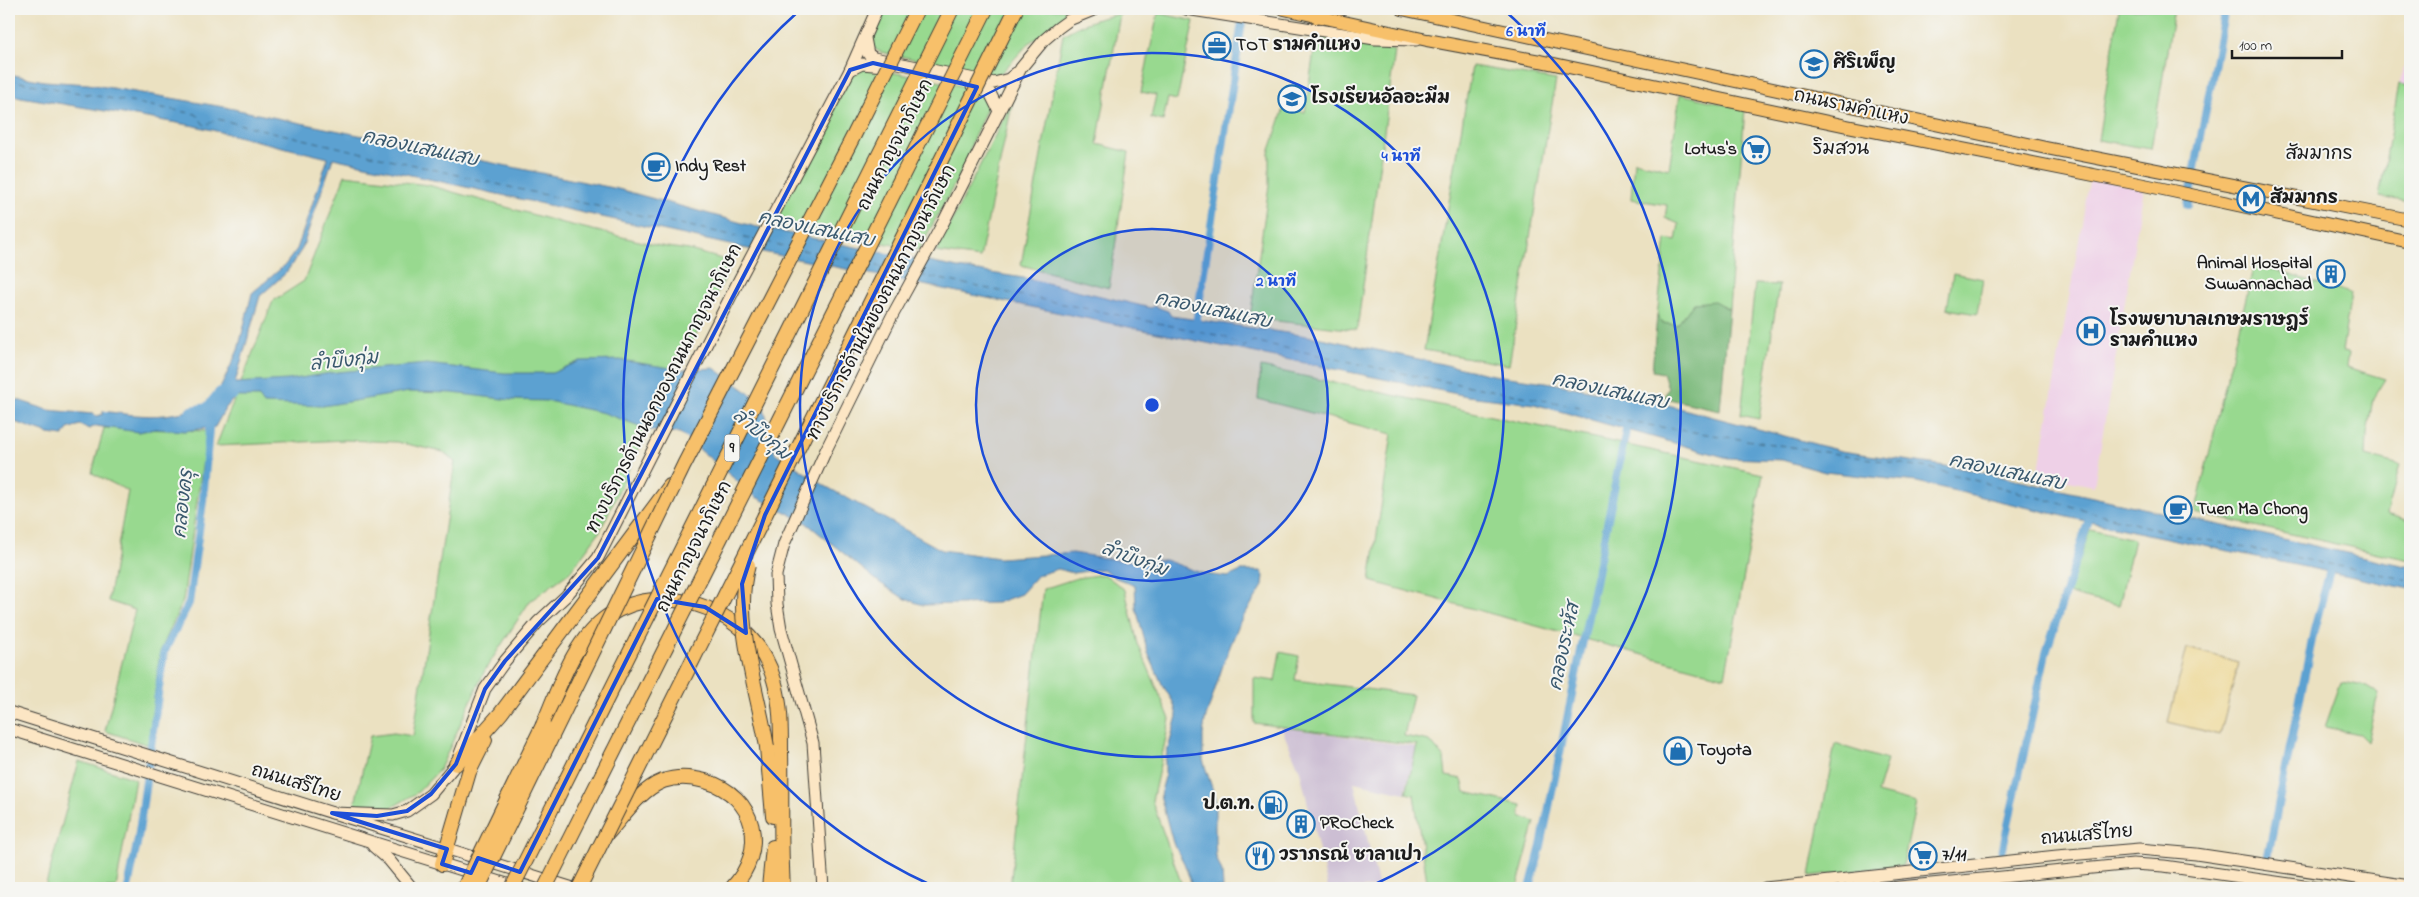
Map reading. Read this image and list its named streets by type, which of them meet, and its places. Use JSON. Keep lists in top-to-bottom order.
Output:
{
  "streets": {
    "highway": ["ถนนกาญจนาภิเษก", "9"],
    "main road": [
      "ถนนรามคำแหง",
      "ทางบริการด้านในของถนนกาญจนาภิเษก",
      "ทางบริการด้านนอกของถนนกาญจนาภิเษก",
      "ถนนเสรีไทย"
    ]
  },
  "crossings": [
    ["ทางบริการด้านนอกของถนนกาญจนาภิเษก", "ถนนเสรีไทย"]
  ],
  "districts": ["ริมสวน", "สัมมากร"],
  "water": [
    "คลองแสนแสบ",
    "ลำบึงกุ่ม",
    "คลองครุ",
    "คลองระหัส"
  ],
  "places": {
    "office": ["TOT รามคำแหง"],
    "school or university": ["ศิริเพ็ญ", "โรงเรียนอัลอะมีม"],
    "supermarket": ["Lotus's", "7/11"],
    "cafe": ["Indy Rest", "Tuen Ma Chong"],
    "metro station": ["สัมมากร"],
    "building": ["Animal Hospital Suwannachad", "PROCheck"],
    "hospital": ["โรงพยาบาลเกษมราษฎร์ รามคำแหง"],
    "shop": ["Toyota"],
    "fuel station": ["ป.ต.ท."],
    "restaurant": ["วราภรณ์ ซาลาเปา"]
  },
  "scale_bar": "100 m",
  "rings": ["6 นาที", "4 นาที", "2 นาที"]
}
